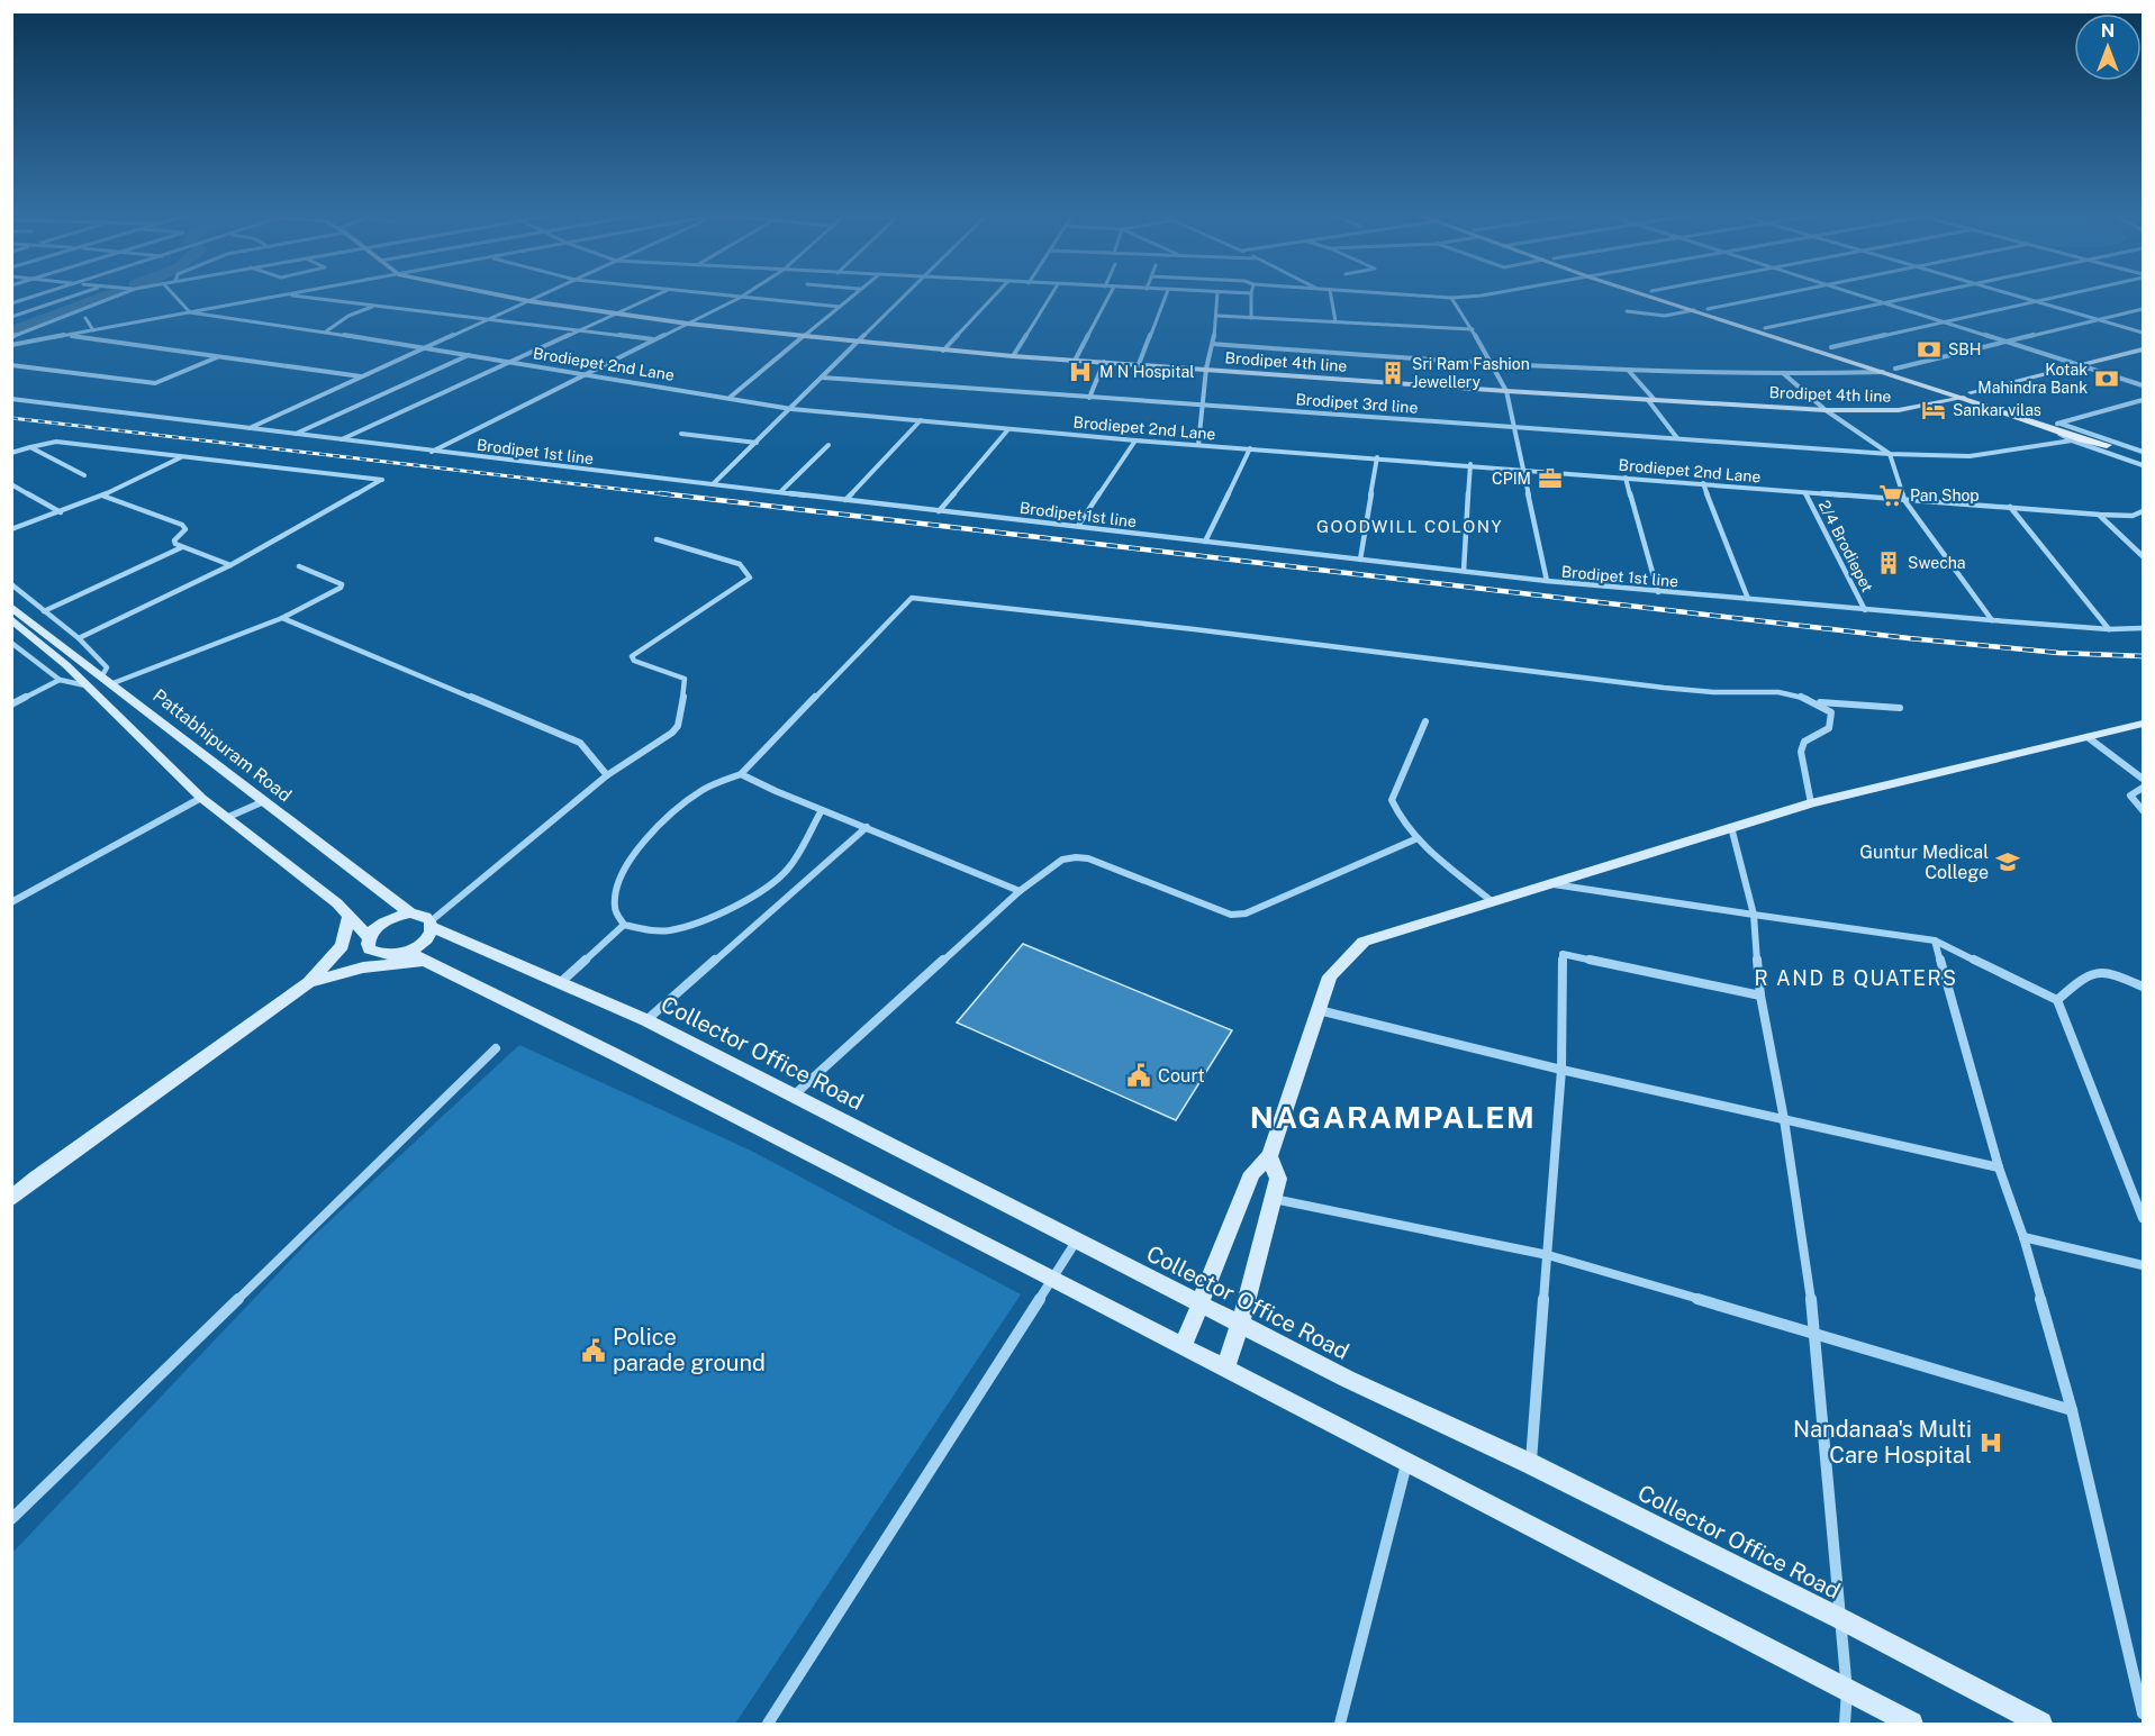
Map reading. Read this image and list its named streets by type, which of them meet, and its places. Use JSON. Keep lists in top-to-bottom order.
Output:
{
  "streets": {
    "street": [
      "Brodipet 4th line",
      "Brodiepet 2nd Lane",
      "Brodipet 3rd line",
      "Brodipet 1st line",
      "2/4 Brodiepet",
      "Pattabhipuram Road",
      "Collector Office Road"
    ]
  },
  "crossings": [
    ["Brodiepet 2nd Lane", "2/4 Brodiepet"],
    ["Brodipet 1st line", "2/4 Brodiepet"],
    ["Pattabhipuram Road", "Collector Office Road"]
  ],
  "districts": ["GOODWILL COLONY", "R AND B QUATERS", "NAGARAMPALEM"],
  "places": {
    "bank": ["SBH", "Kotak Mahindra Bank"],
    "hospital": ["M N Hospital", "Nandanaa's Multi Care Hospital"],
    "building": ["Sri Ram Fashion Jewellery", "Swecha"],
    "hotel": ["Sankar vilas"],
    "office": ["CPIM"],
    "supermarket": ["Pan Shop"],
    "school or university": ["Guntur Medical College"],
    "public building": ["Court", "Police parade ground"]
  },
  "north": "top"
}
